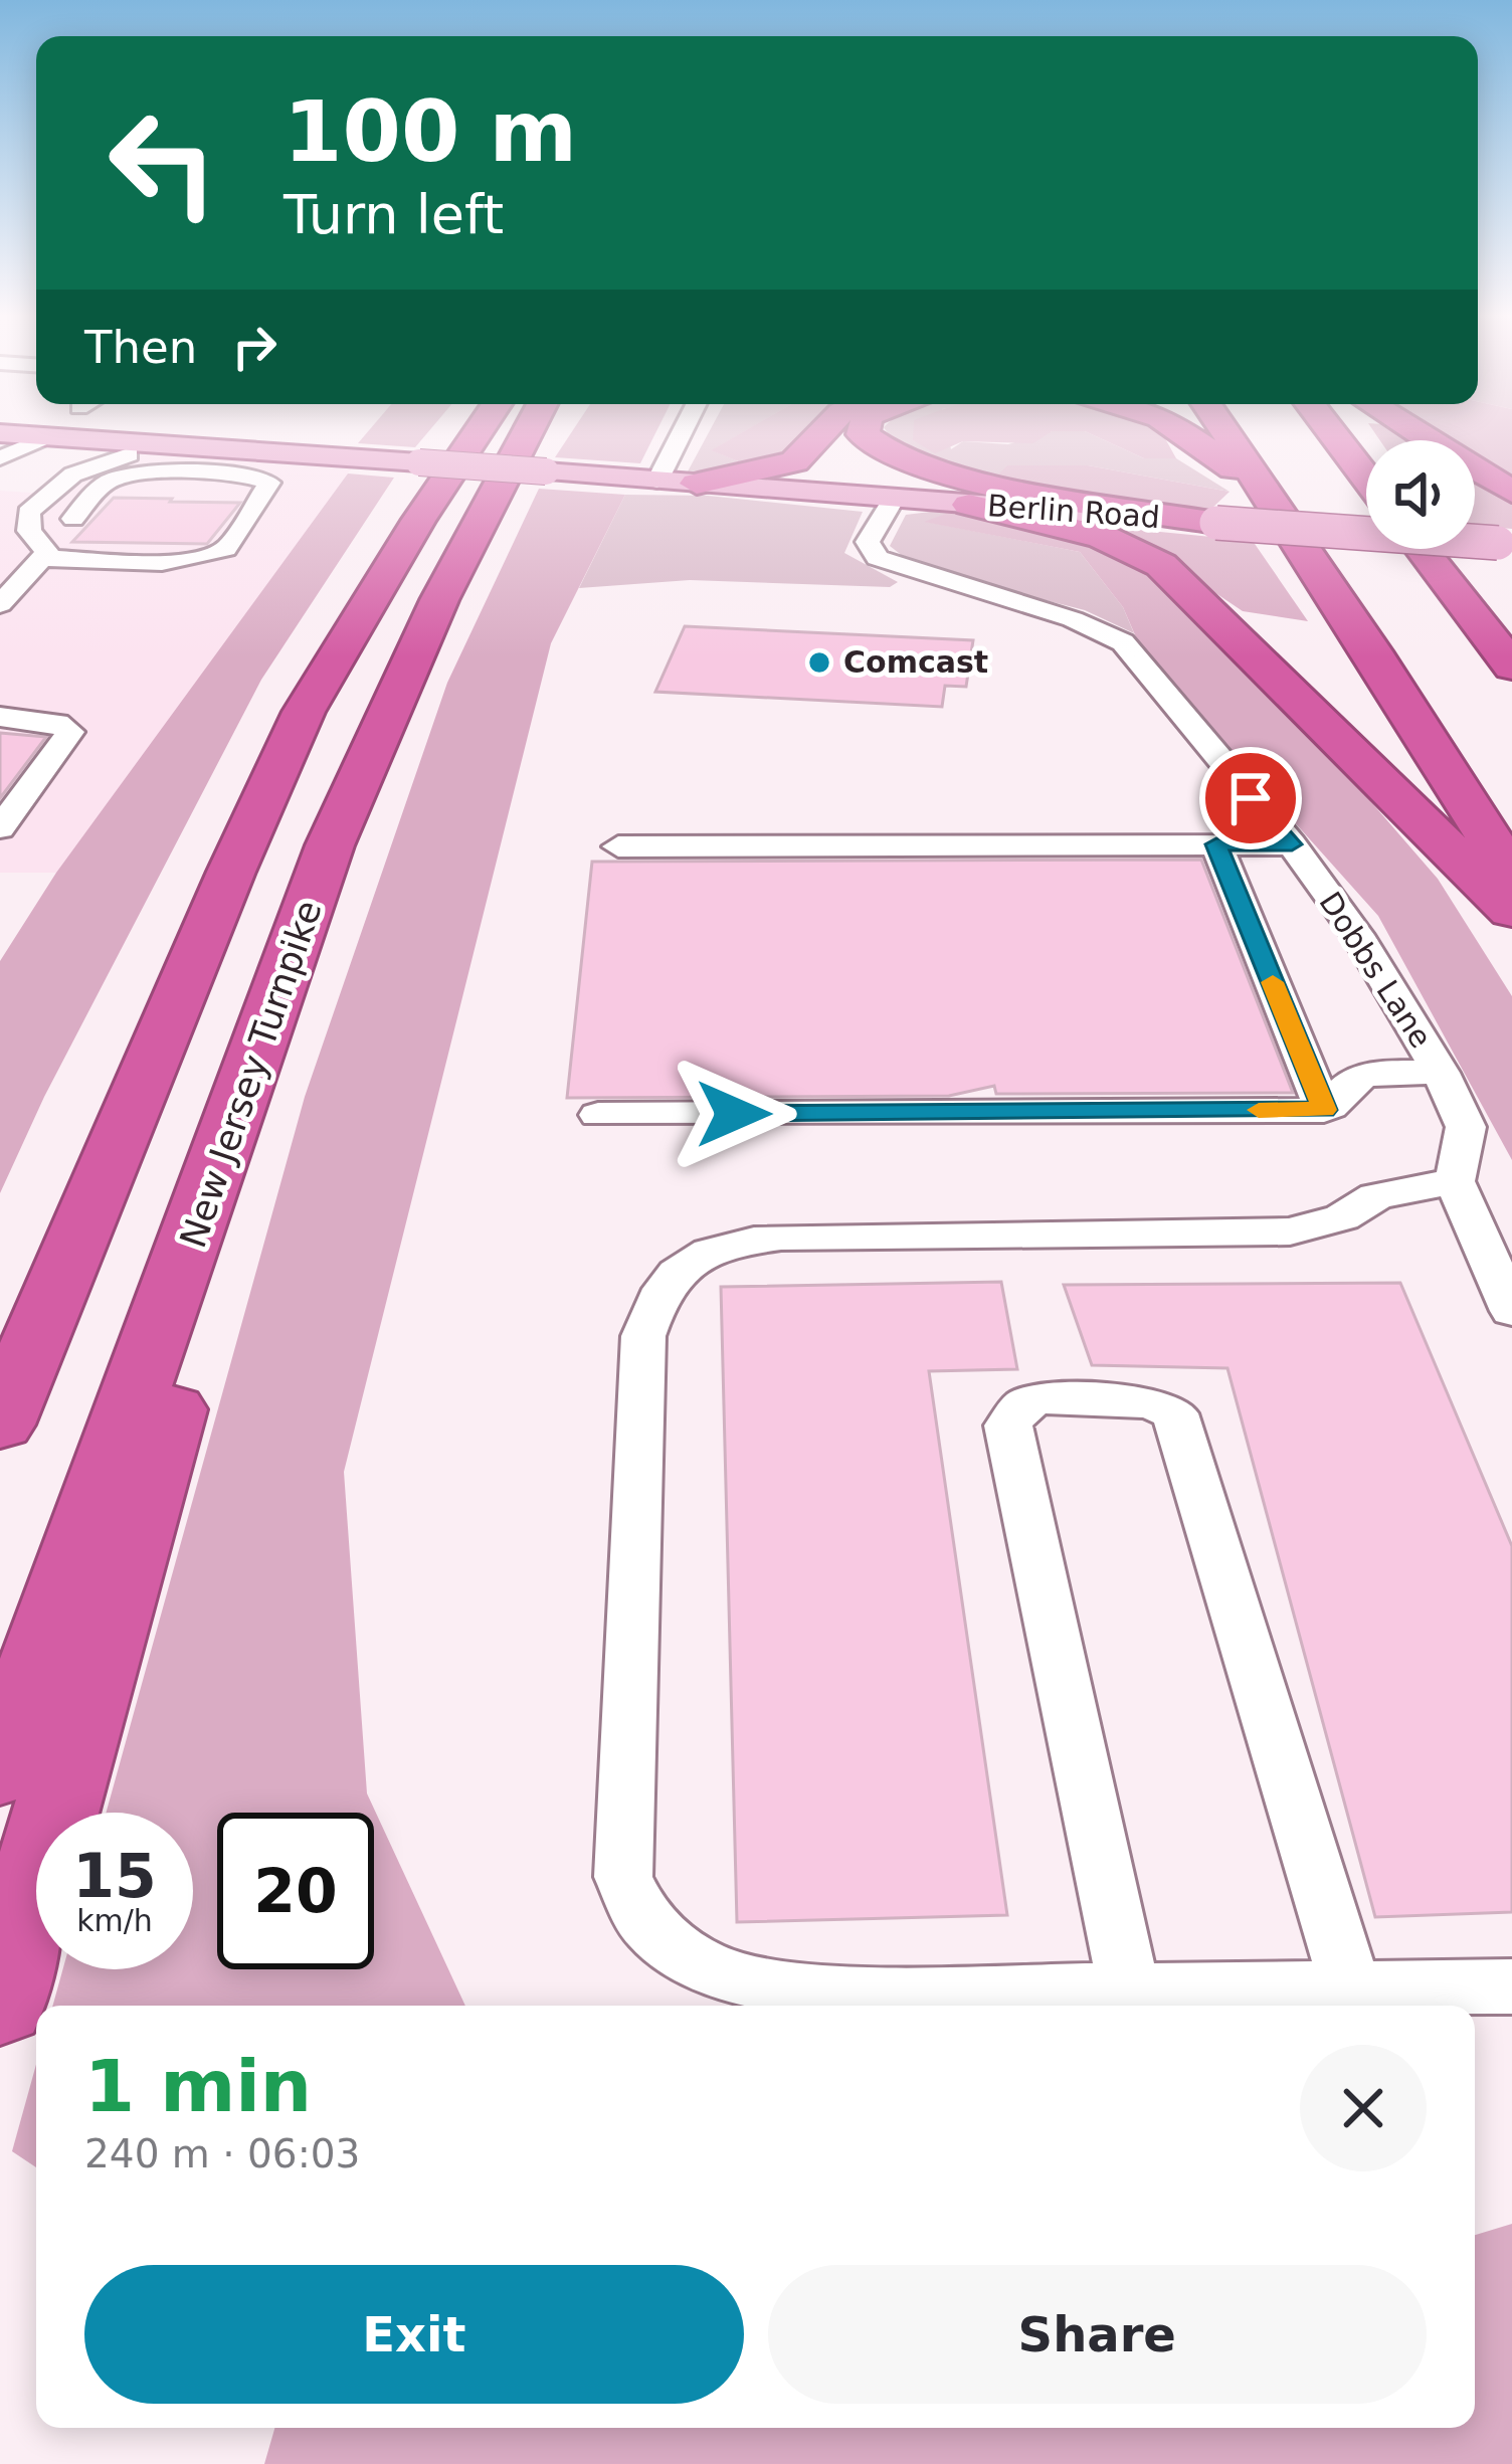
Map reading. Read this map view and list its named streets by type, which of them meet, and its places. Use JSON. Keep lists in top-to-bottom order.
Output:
{
  "streets": {
    "highway": ["New Jersey Turnpike"],
    "main road": ["Berlin Road"],
    "street": ["Dobbs Lane"]
  },
  "crossings": [
    ["Berlin Road", "Dobbs Lane"]
  ],
  "places": ["Comcast"],
  "page": {
    "turn": ["100 m", "Turn left"],
    "then": "Then",
    "speed": "15 km/h",
    "limit": "20",
    "heading": ["1 min", "240 m · 06:03"],
    "buttons": ["Exit", "Share"]
  }
}
